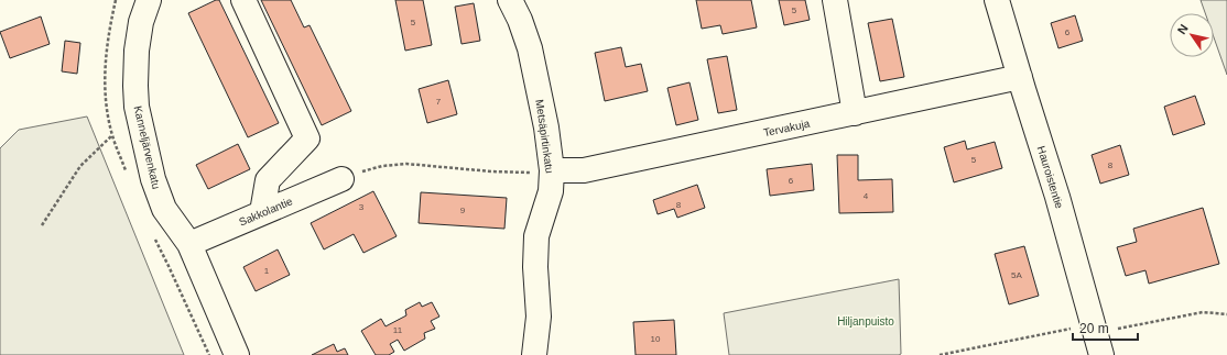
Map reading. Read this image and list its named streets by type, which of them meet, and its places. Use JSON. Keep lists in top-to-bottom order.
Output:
{
  "streets": {
    "street": [
      "Tervakuja",
      "Metsäpirtinkatu",
      "Kanneljärvenkatu",
      "Hauroistentie",
      "Sakkolantie"
    ]
  },
  "crossings": [
    ["Tervakuja", "Metsäpirtinkatu"],
    ["Tervakuja", "Hauroistentie"],
    ["Kanneljärvenkatu", "Sakkolantie"]
  ],
  "parks": ["Hiljanpuisto"],
  "house_numbers": [
    "5",
    "5",
    "6",
    "7",
    "5",
    "8",
    "6",
    "4",
    "8",
    "3",
    "9",
    "1",
    "5A",
    "11",
    "10"
  ],
  "scale_bar": "20 m",
  "north": "top left"
}
